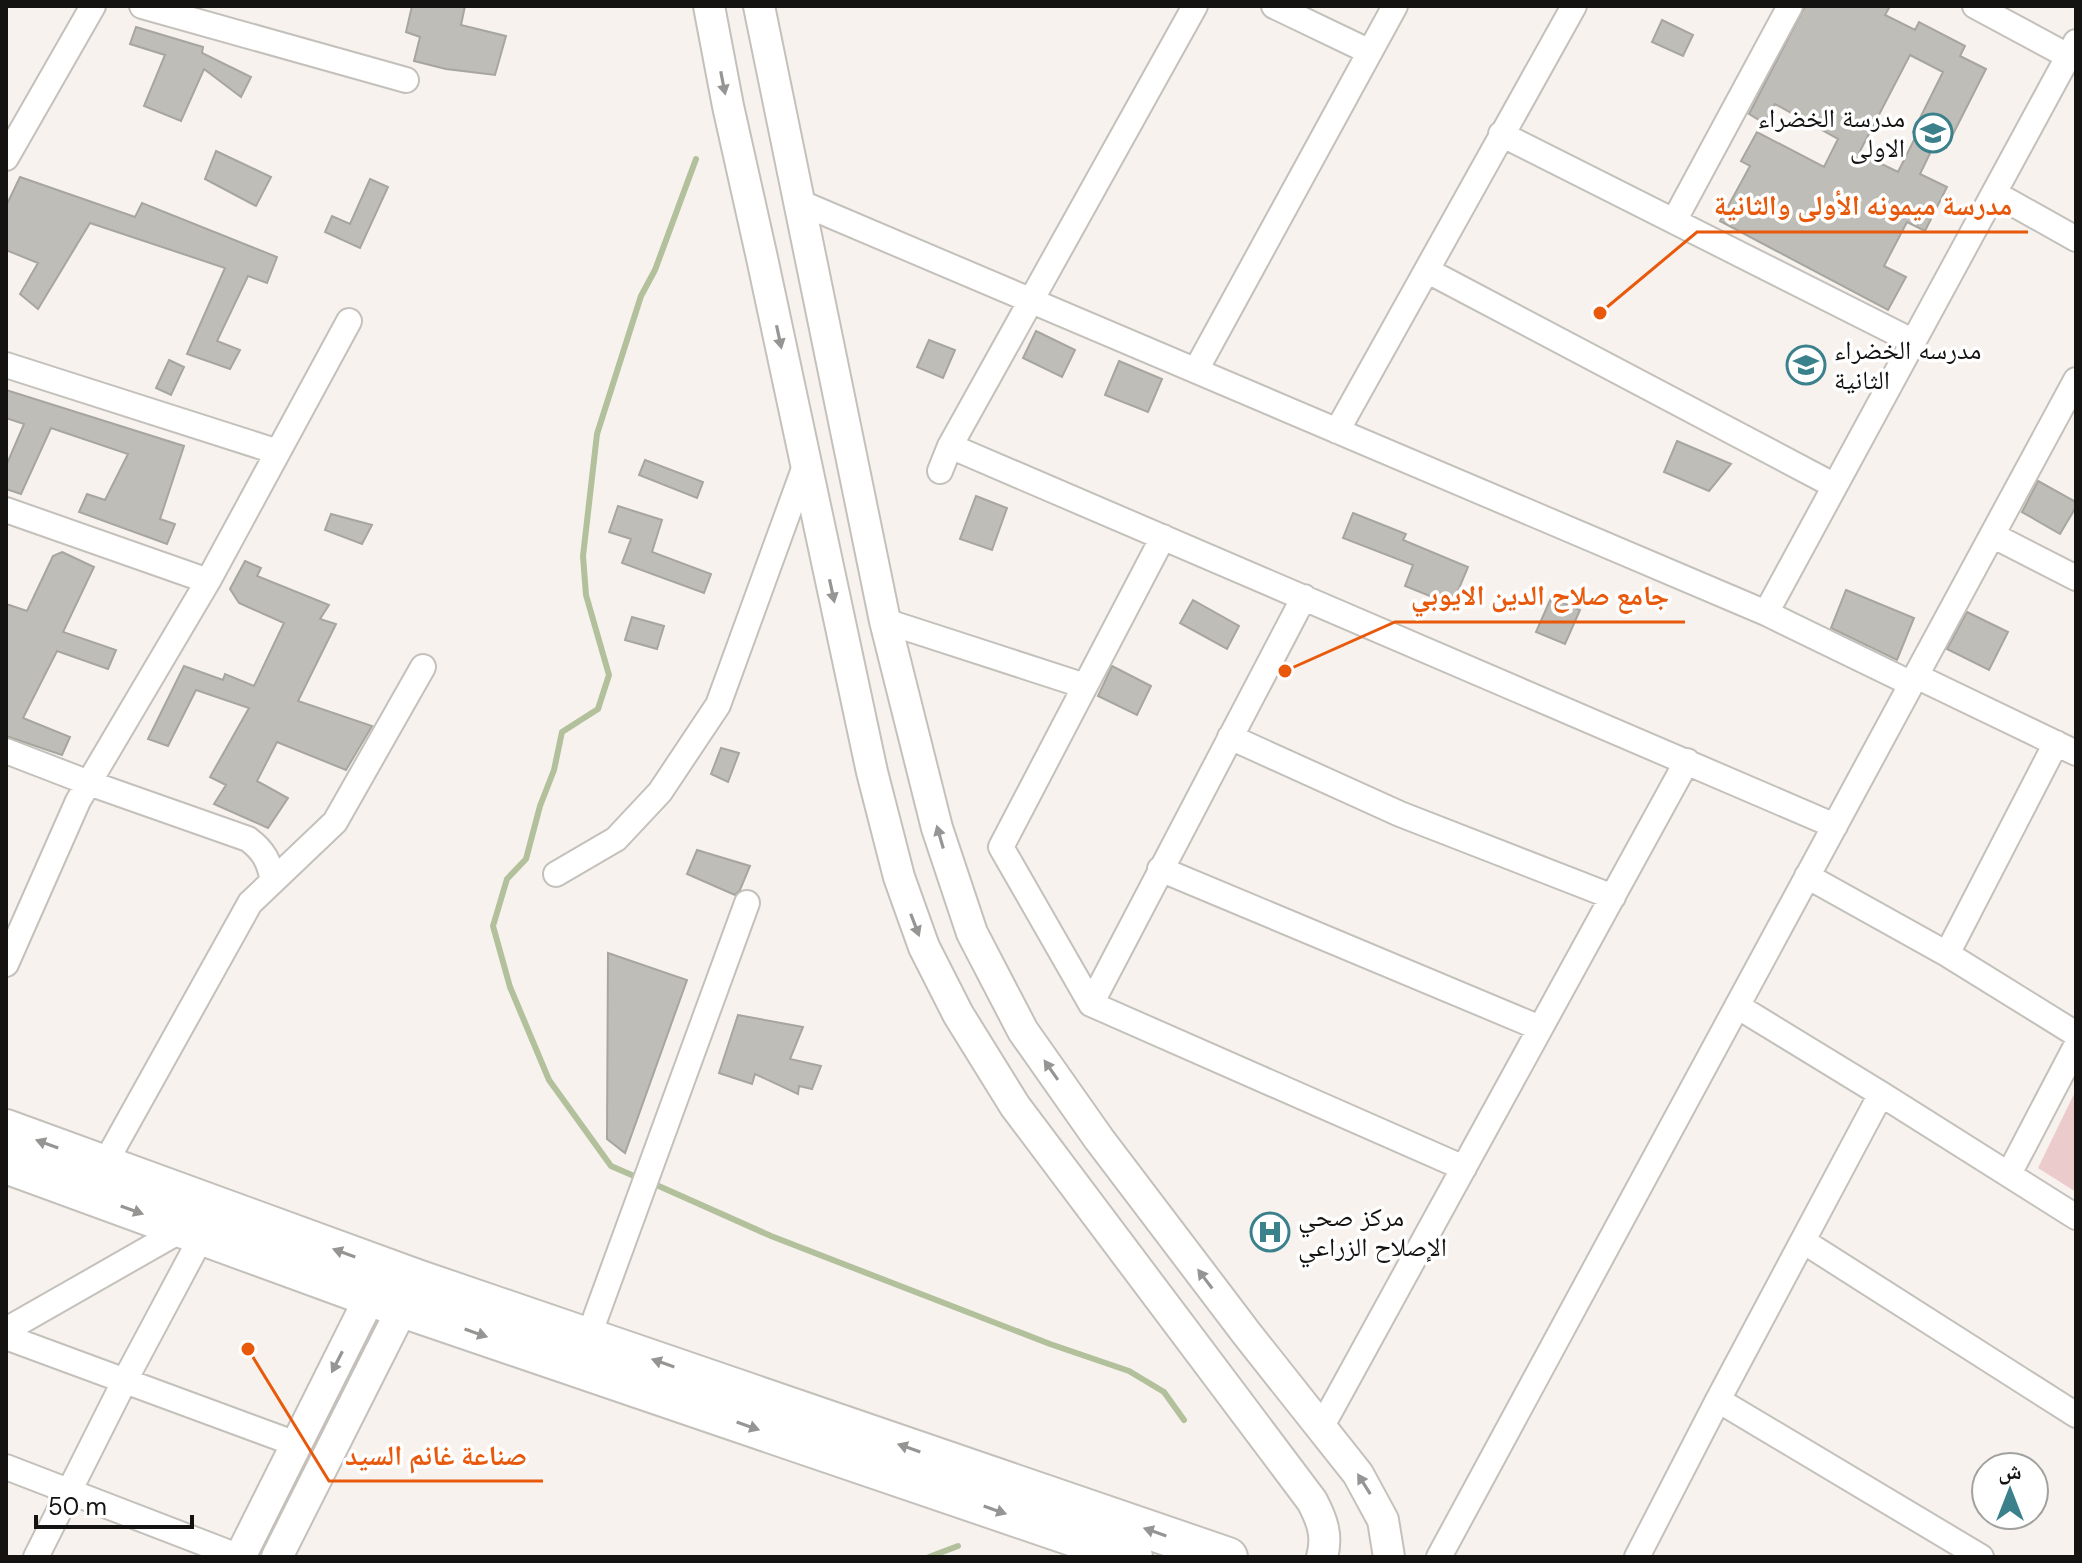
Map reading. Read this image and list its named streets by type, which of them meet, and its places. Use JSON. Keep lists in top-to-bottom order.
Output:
{
  "places": {
    "school or university": ["مدرسة الخضراء الاولى", "مدرسه الخضراء الثانية"],
    "other": ["مدرسة ميمونه الأولى والثانية", "جامع صلاح الدين الايوبي", "صناعة غانم السيد"],
    "hospital": ["مركز صحي الإصلاح الزراعي"]
  },
  "scale_bar": "50 m",
  "north": "top"
}
